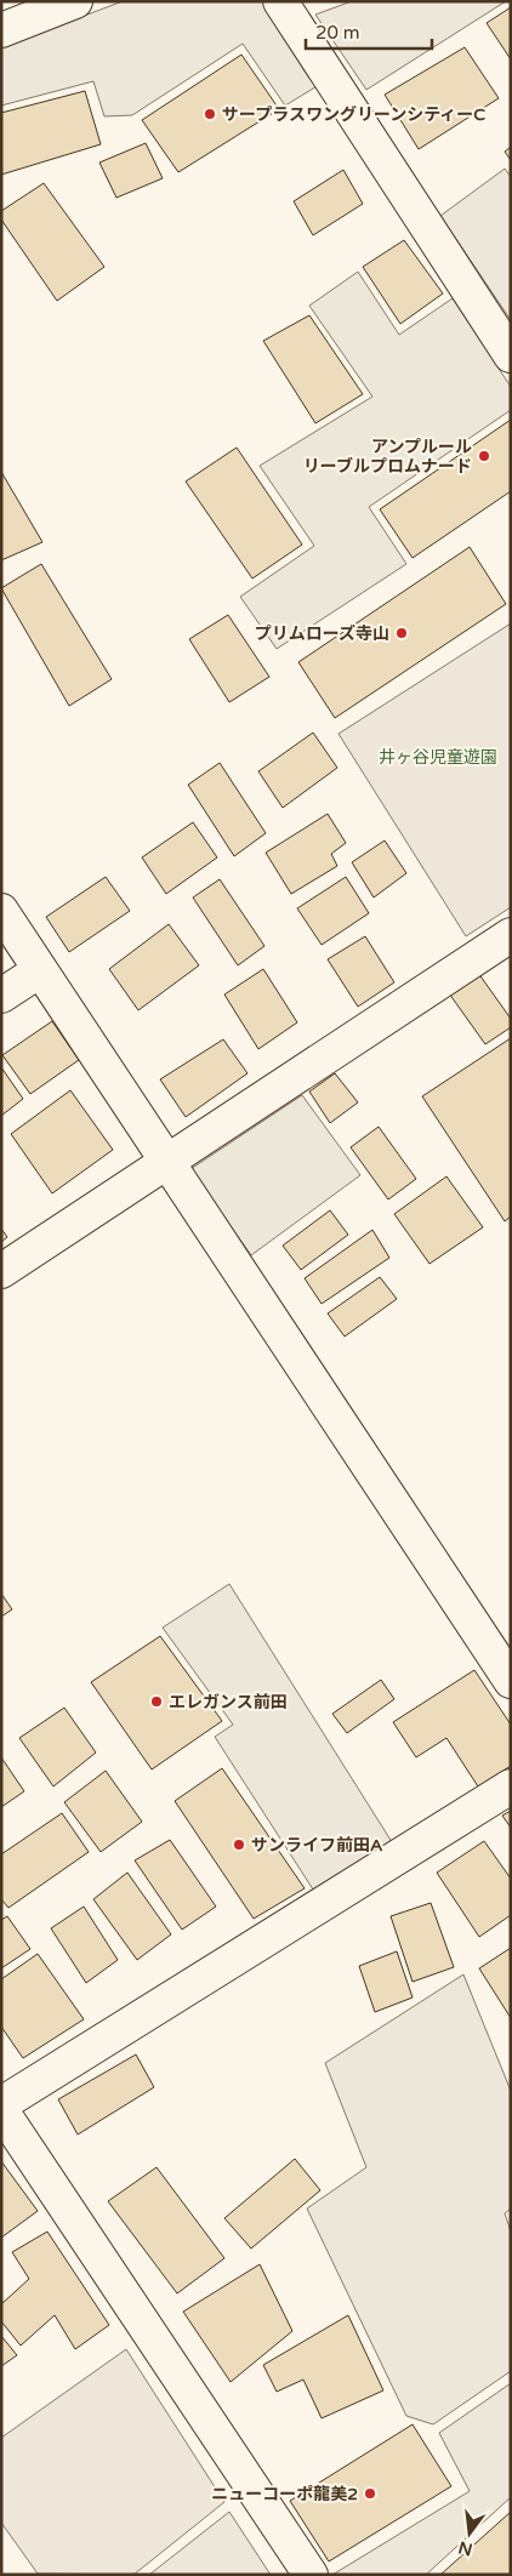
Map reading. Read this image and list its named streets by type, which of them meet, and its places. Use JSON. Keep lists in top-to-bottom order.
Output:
{
  "parks": ["井ヶ谷児童遊園"],
  "places": [
    "サープラスワングリーンシティーC",
    "アンプルール リーブルプロムナード",
    "プリムローズ寺山",
    "エレガンス前田",
    "サンライフ前田A",
    "ニューコーポ龍美2"
  ],
  "scale_bar": "20 m",
  "north": "bottom"
}
